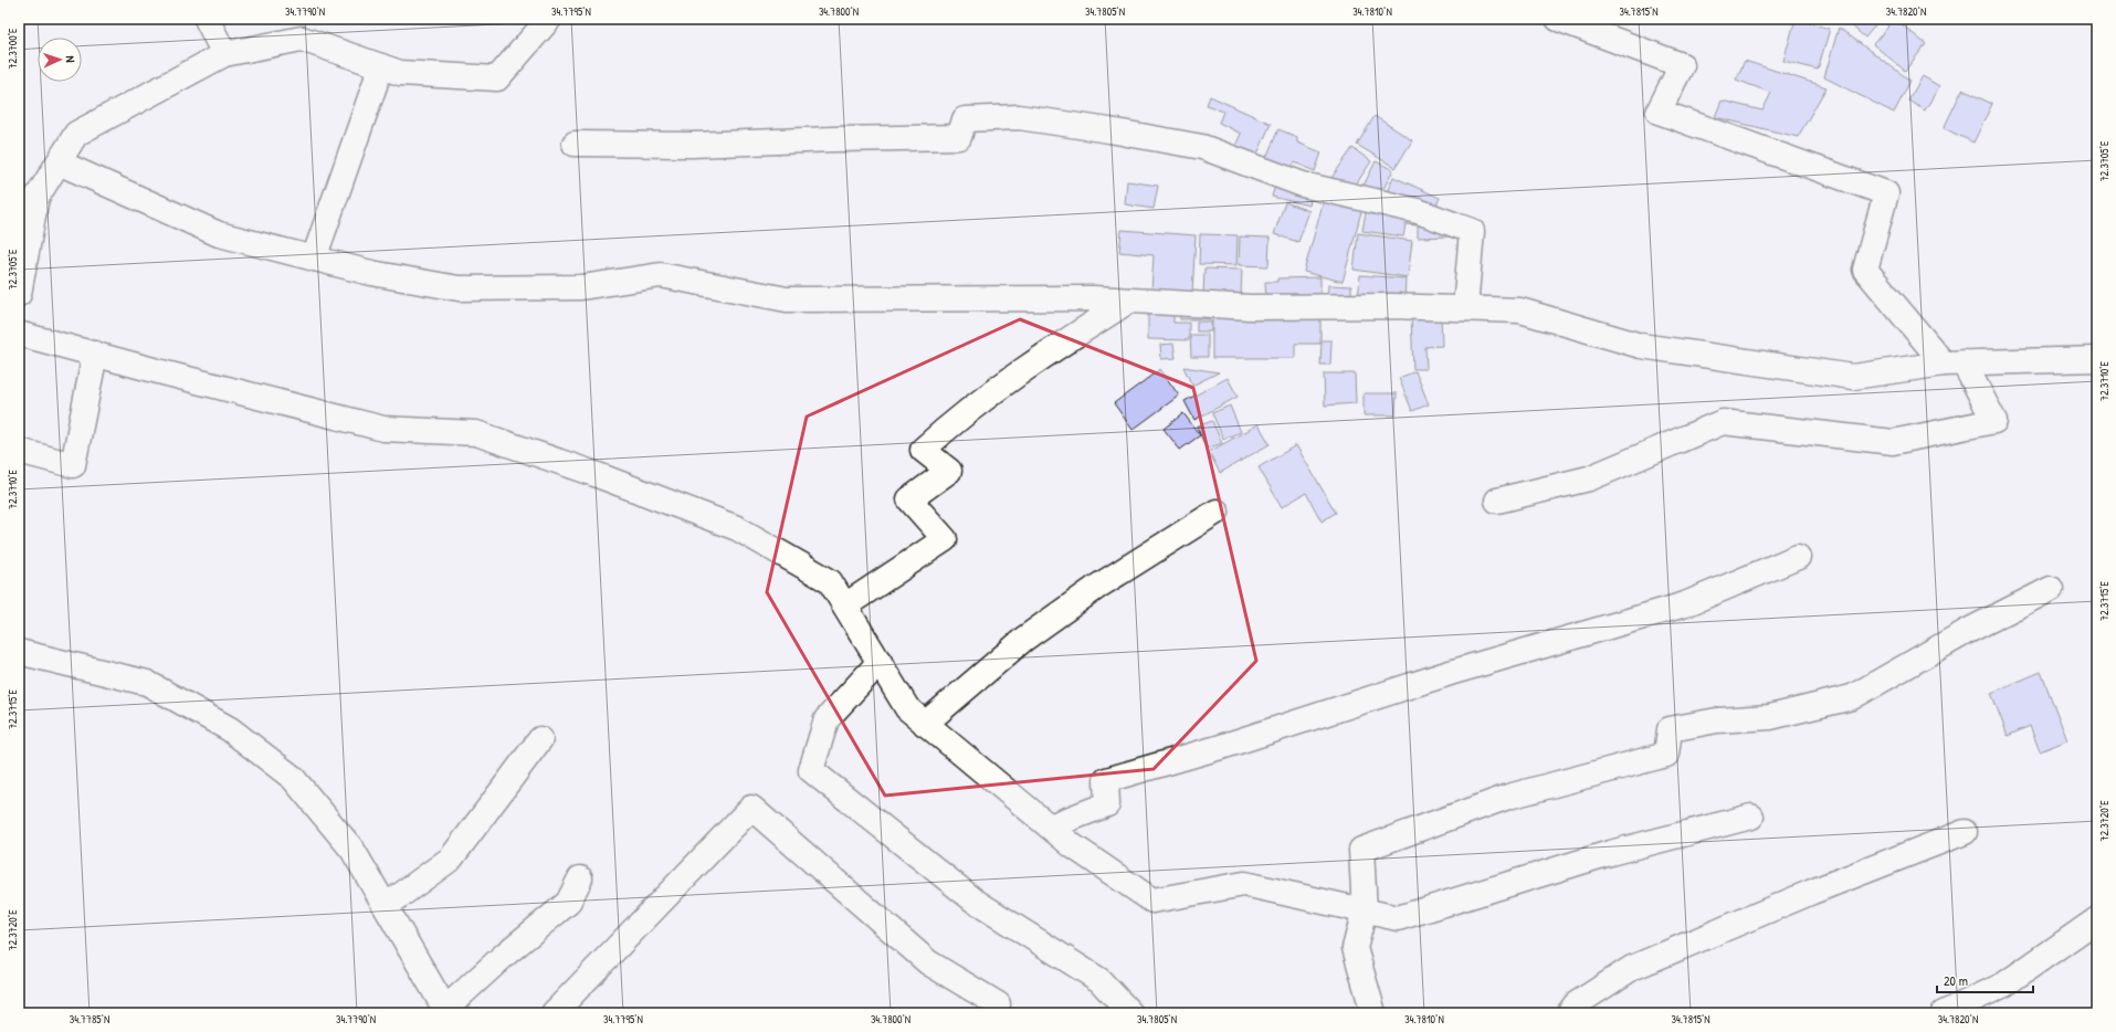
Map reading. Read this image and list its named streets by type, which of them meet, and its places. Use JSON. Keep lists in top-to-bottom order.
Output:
{
  "scale_bar": "20 m",
  "north": "right",
  "coordinates": [
    "34.7790°N",
    "34.7795°N",
    "34.7800°N",
    "34.7805°N",
    "34.7810°N",
    "34.7815°N",
    "34.7820°N",
    "72.3700°E",
    "72.3705°E",
    "72.3710°E",
    "72.3715°E",
    "72.3720°E",
    "34.7785°N"
  ]
}
